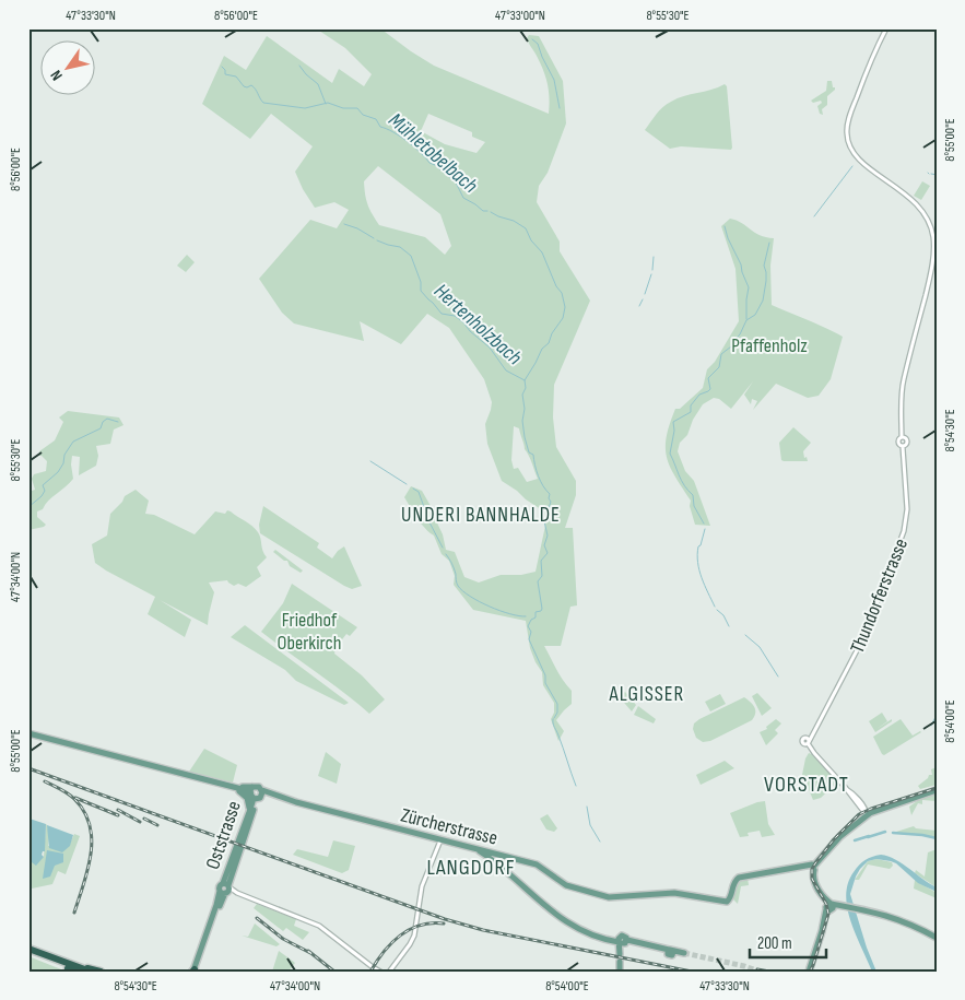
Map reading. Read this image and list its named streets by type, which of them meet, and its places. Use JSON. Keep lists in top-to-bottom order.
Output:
{
  "streets": {
    "main road": ["Zürcherstrasse", "Oststrasse"],
    "street": ["Thundorferstrasse"]
  },
  "crossings": [
    ["Zürcherstrasse", "Oststrasse"]
  ],
  "districts": [
    "UNDERI BANNHALDE",
    "ALGISSER",
    "VORSTADT",
    "LANGDORF"
  ],
  "water": ["Mühletobelbach", "Hertenholzbach"],
  "parks": ["Pfaffenholz", "Friedhof Oberkirch"],
  "scale_bar": "200 m",
  "north": "bottom left",
  "coordinates": [
    "47°33'30\"N",
    "8°56'00\"E",
    "47°33'00\"N",
    "8°55'30\"E",
    "8°55'00\"E",
    "8°54'30\"E",
    "47°34'00\"N",
    "8°54'00\"E"
  ]
}
